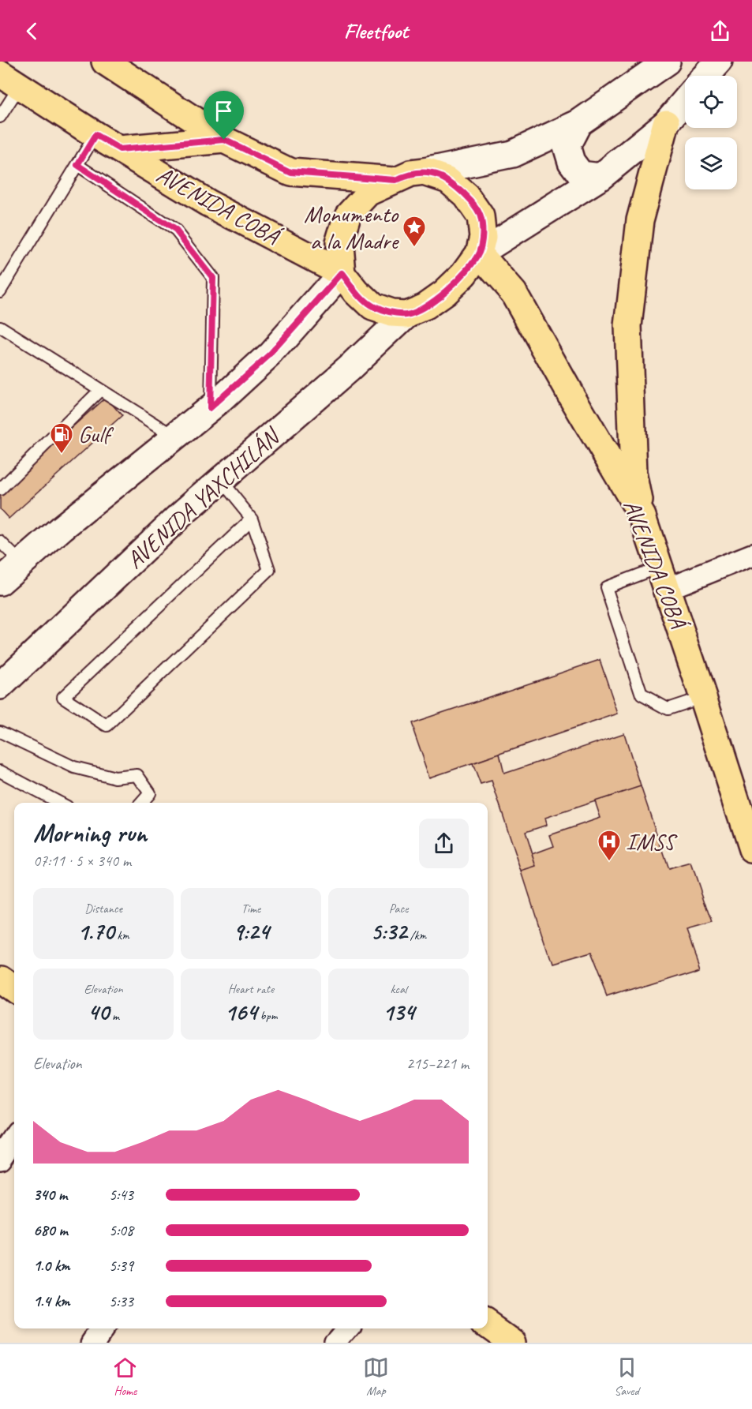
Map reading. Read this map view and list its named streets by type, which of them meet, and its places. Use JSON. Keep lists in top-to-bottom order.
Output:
{
  "streets": {
    "main road": ["AVENIDA COBÁ", "AVENIDA YAXCHILÁN"]
  },
  "crossings": [
    ["AVENIDA COBÁ", "AVENIDA YAXCHILÁN"]
  ],
  "places": {
    "place": ["Monumento a la Madre"],
    "fuel station": ["Gulf"],
    "hospital": ["IMSS"]
  },
  "page": {
    "header": "Fleetfoot",
    "heading": ["Morning run", "07:11 · 5 × 340 m"],
    "stats": [
      ["Distance", "1.70 km"],
      ["Time", "9:24"],
      ["Pace", "5:32 /km"],
      ["Elevation", "40 m"],
      ["Heart rate", "164 bpm"],
      ["kcal", "134"]
    ],
    "chart": ["Elevation", "215–221 m"],
    "list": [
      {
        "name": "340 m",
        "note": "5:43"
      },
      {
        "name": "680 m",
        "note": "5:08"
      },
      {
        "name": "1.0 km",
        "note": "5:39"
      },
      {
        "name": "1.4 km",
        "note": "5:33"
      }
    ],
    "tabs": ["Home", "Map", "Saved"]
  }
}
